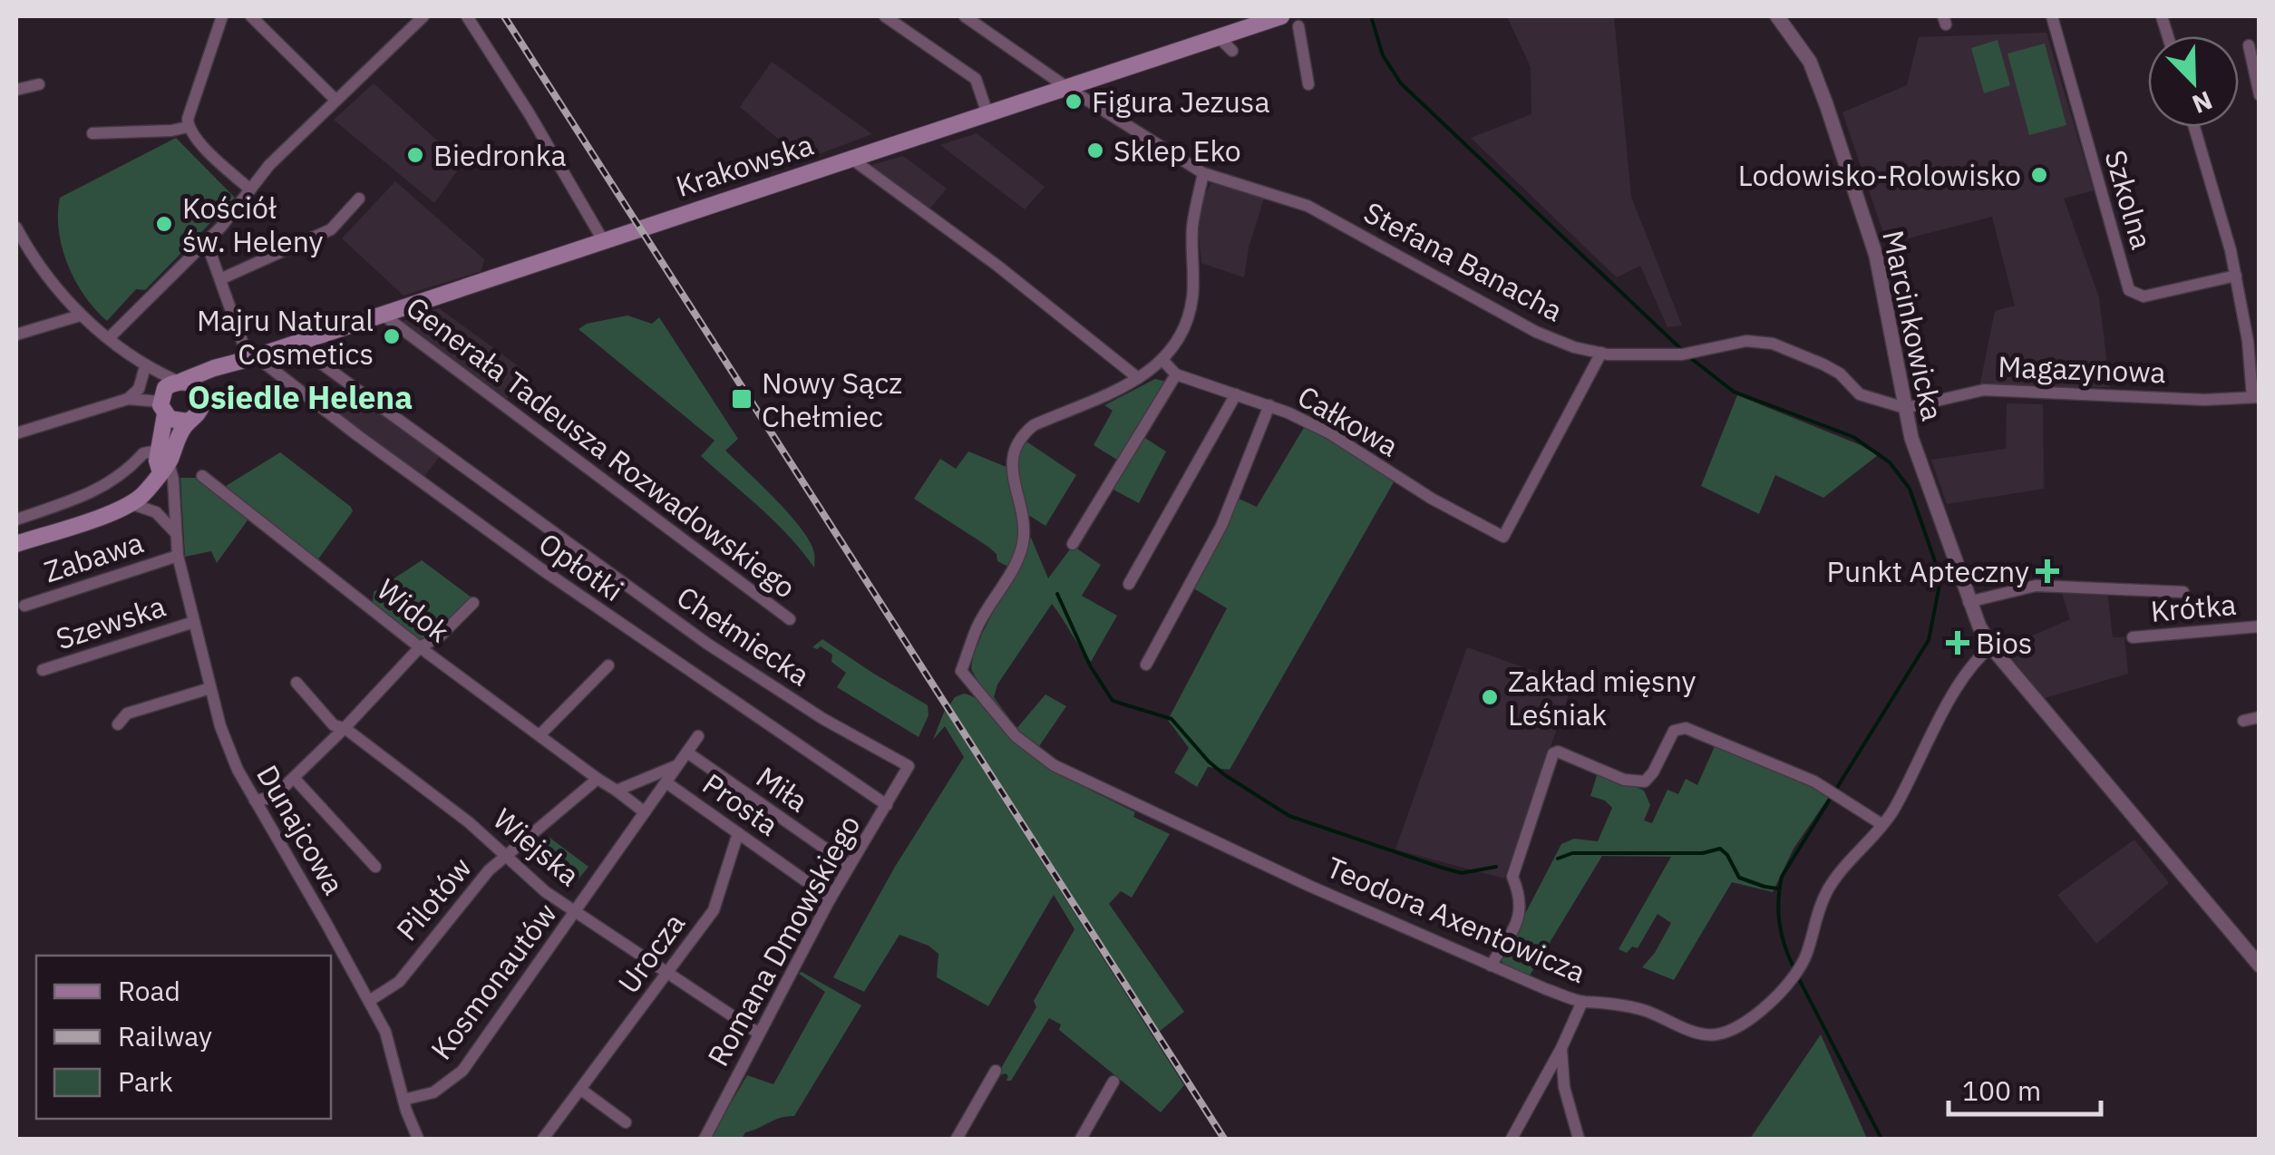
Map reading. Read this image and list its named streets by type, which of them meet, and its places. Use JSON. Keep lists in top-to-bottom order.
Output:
{
  "streets": {
    "main road": ["Krakowska"],
    "street": [
      "Szkolna",
      "Stefana Banacha",
      "Marcinkowicka",
      "Magazynowa",
      "Całkowa",
      "Generała Tadeusza Rozwadowskiego",
      "Zabawa",
      "Opłotki",
      "Krótka",
      "Widok",
      "Szewska",
      "Chełmiecka",
      "Miła",
      "Prosta",
      "Dunajcowa",
      "Wiejska",
      "Pilotów",
      "Teodora Axentowicza",
      "Romana Dmowskiego",
      "Urocza",
      "Kosmonautów"
    ]
  },
  "crossings": [
    ["Krakowska", "Stefana Banacha"],
    ["Krakowska", "Generała Tadeusza Rozwadowskiego"],
    ["Krakowska", "Opłotki"],
    ["Krakowska", "Chełmiecka"],
    ["Stefana Banacha", "Marcinkowicka"],
    ["Stefana Banacha", "Magazynowa"],
    ["Stefana Banacha", "Całkowa"],
    ["Marcinkowicka", "Magazynowa"],
    ["Marcinkowicka", "Teodora Axentowicza"],
    ["Zabawa", "Dunajcowa"],
    ["Opłotki", "Romana Dmowskiego"],
    ["Widok", "Pilotów"],
    ["Szewska", "Dunajcowa"],
    ["Chełmiecka", "Romana Dmowskiego"],
    ["Miła", "Romana Dmowskiego"],
    ["Miła", "Kosmonautów"],
    ["Prosta", "Romana Dmowskiego"],
    ["Prosta", "Urocza"],
    ["Prosta", "Kosmonautów"],
    ["Dunajcowa", "Pilotów"],
    ["Dunajcowa", "Kosmonautów"],
    ["Wiejska", "Pilotów"],
    ["Wiejska", "Romana Dmowskiego"],
    ["Wiejska", "Urocza"],
    ["Wiejska", "Kosmonautów"]
  ],
  "districts": ["Osiedle Helena"],
  "places": {
    "other": [
      "Figura Jezusa",
      "Sklep Eko",
      "Biedronka",
      "Lodowisko-Rolowisko",
      "Kościół św. Heleny",
      "Majru Natural Cosmetics",
      "Zakład mięsny Leśniak"
    ],
    "transit": ["Nowy Sącz Chełmiec"],
    "health": ["Punkt Apteczny", "Bios"]
  },
  "legend": ["Road", "Railway", "Park"],
  "scale_bar": "100 m",
  "north": "bottom right"
}
